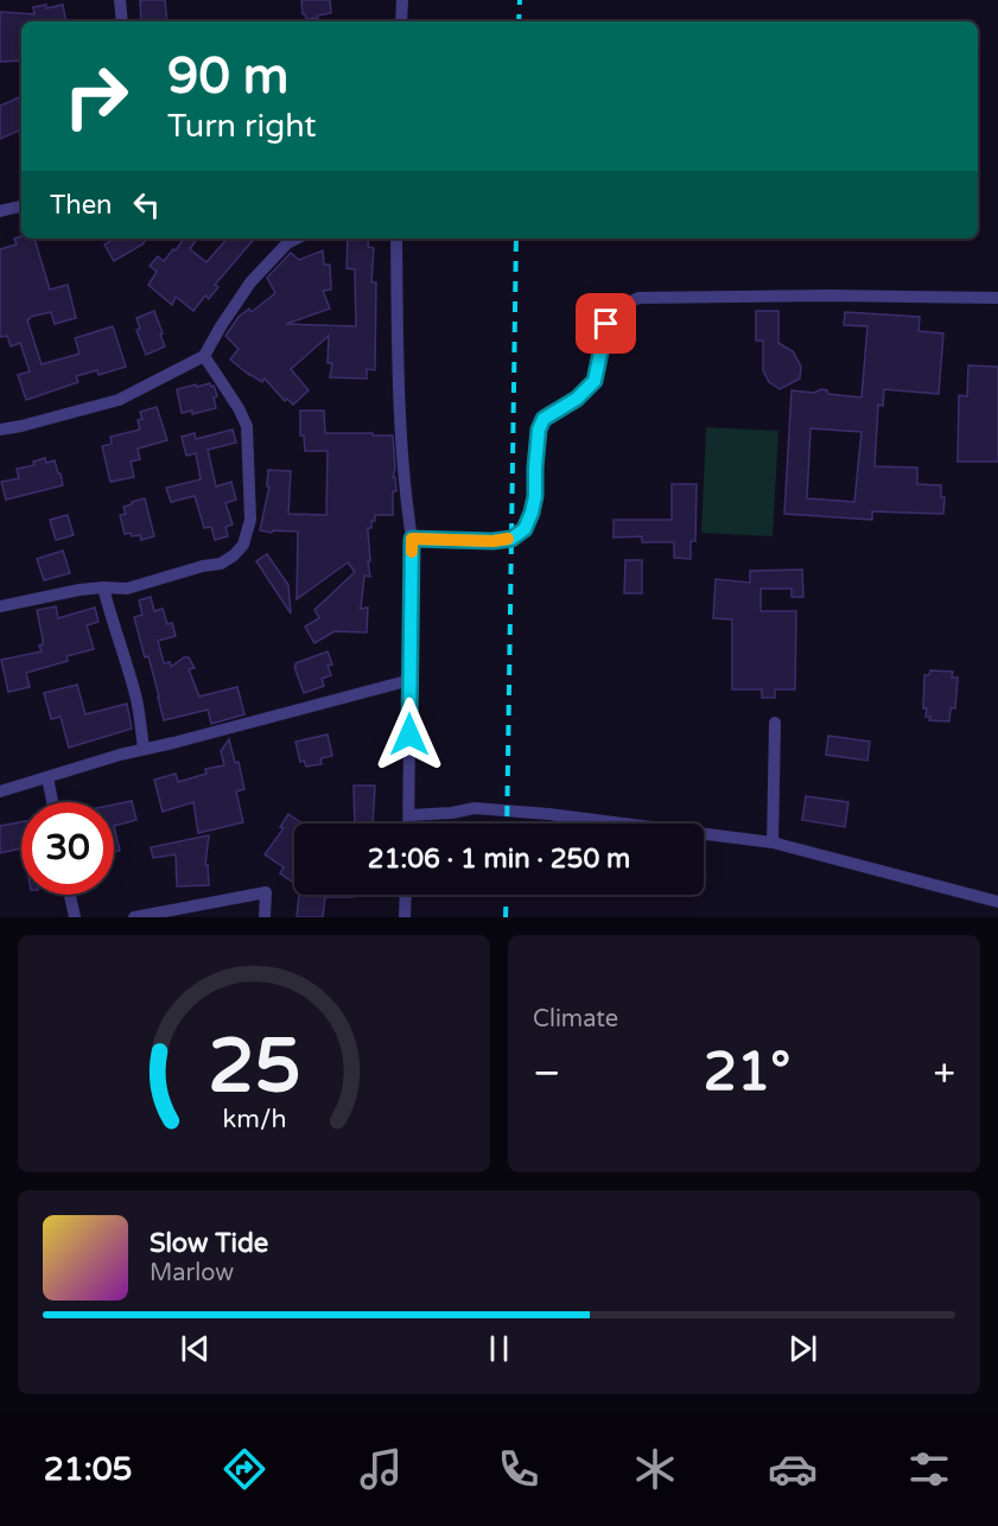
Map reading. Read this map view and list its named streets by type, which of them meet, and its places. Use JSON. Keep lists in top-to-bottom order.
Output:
{
  "page": {
    "turn": ["90 m", "Turn right"],
    "then": "Then",
    "limit": "30",
    "trip": "21:06 · 1 min · 250 m",
    "tile": "Climate",
    "heat": ["−", "21°", "+"],
    "song": ["Slow Tide", "Marlow"],
    "tabs": "21:05",
    "gauge": ["25", "km/h"]
  }
}
